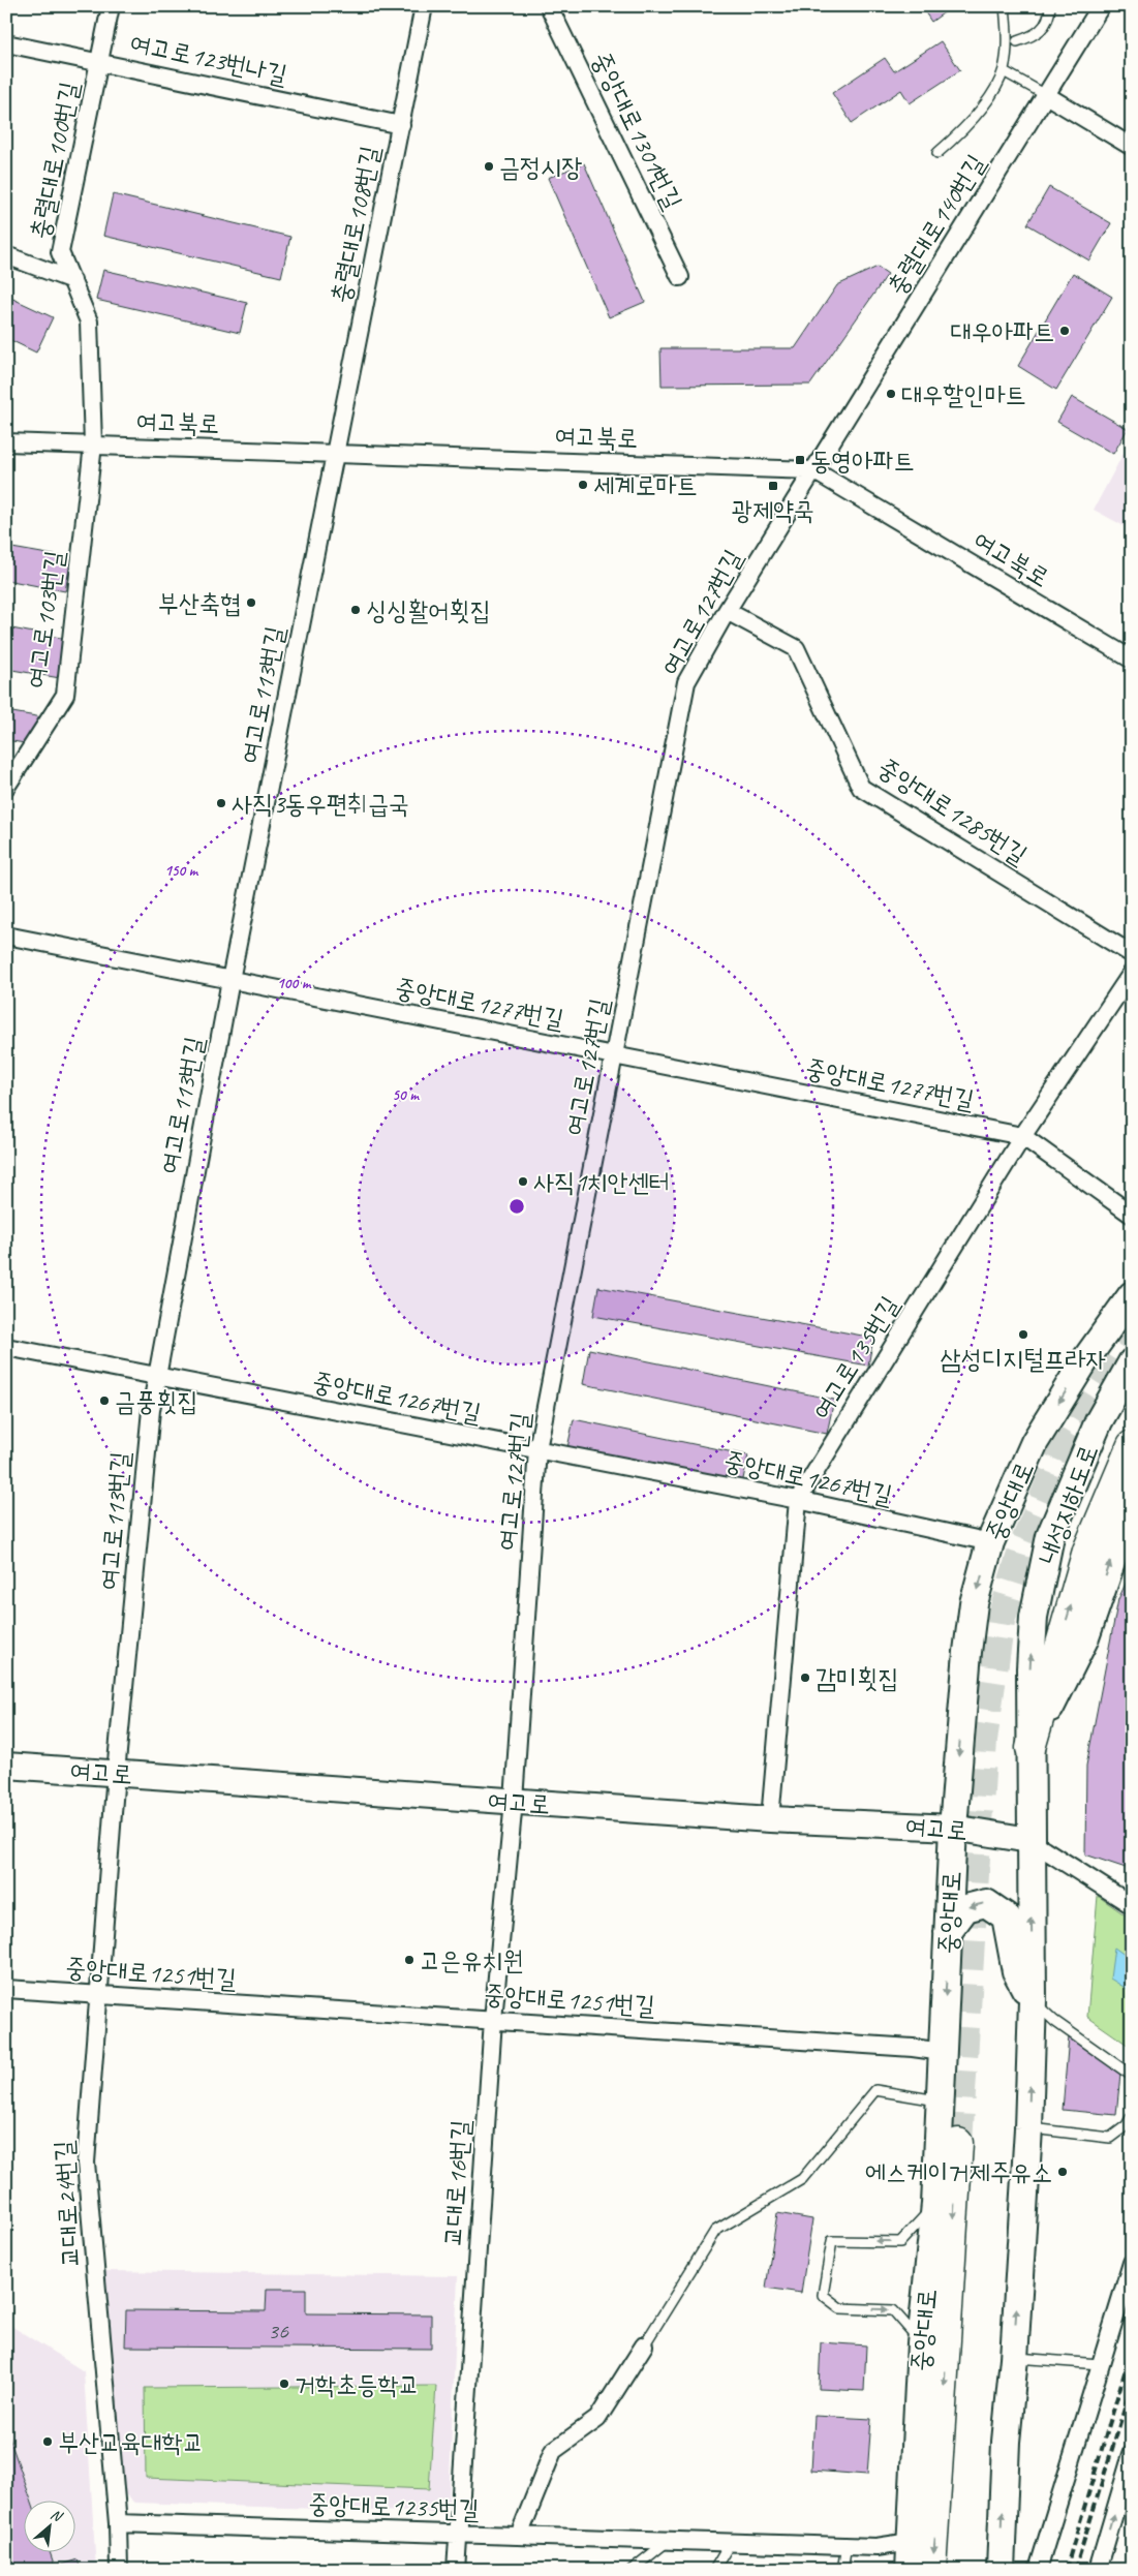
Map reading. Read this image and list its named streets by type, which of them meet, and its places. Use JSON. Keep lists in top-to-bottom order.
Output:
{
  "streets": {
    "main road": ["중앙대로", "내성지하도로", "여고로"],
    "street": [
      "여고로123번나길",
      "중앙대로1301번길",
      "충렬대로100번길",
      "충렬대로108번길",
      "충렬대로140번길",
      "여고북로",
      "여고로127번길",
      "여고로103번길",
      "여고로113번길",
      "중앙대로1285번길",
      "중앙대로1277번길",
      "여고로135번길",
      "중앙대로1267번길",
      "중앙대로1251번길",
      "교대로16번길",
      "교대로24번길",
      "중앙대로1235번길"
    ]
  },
  "crossings": [
    ["여고로123번나길", "충렬대로100번길"],
    ["여고로123번나길", "충렬대로108번길"],
    ["충렬대로100번길", "여고북로"],
    ["충렬대로100번길", "여고로103번길"],
    ["충렬대로108번길", "여고북로"],
    ["충렬대로108번길", "여고로113번길"],
    ["충렬대로140번길", "여고북로"],
    ["충렬대로140번길", "여고로127번길"],
    ["여고북로", "여고로127번길"],
    ["여고북로", "여고로103번길"],
    ["여고북로", "여고로113번길"],
    ["여고로127번길", "중앙대로1285번길"],
    ["여고로127번길", "중앙대로1277번길"],
    ["여고로127번길", "중앙대로1267번길"],
    ["여고로127번길", "여고로"],
    ["여고로127번길", "교대로16번길"],
    ["여고로113번길", "중앙대로1277번길"],
    ["여고로113번길", "중앙대로1267번길"],
    ["여고로113번길", "여고로"],
    ["여고로113번길", "교대로24번길"],
    ["중앙대로1277번길", "여고로135번길"],
    ["여고로135번길", "중앙대로1267번길"],
    ["여고로135번길", "여고로"],
    ["중앙대로1267번길", "중앙대로"],
    ["중앙대로", "여고로"],
    ["중앙대로", "중앙대로1251번길"],
    ["중앙대로", "중앙대로1235번길"],
    ["여고로", "교대로16번길"],
    ["여고로", "교대로24번길"],
    ["중앙대로1251번길", "교대로16번길"],
    ["중앙대로1251번길", "교대로24번길"],
    ["교대로16번길", "중앙대로1235번길"],
    ["교대로24번길", "중앙대로1235번길"]
  ],
  "places": {
    "other": [
      "금정시장",
      "대우아파트",
      "대우할인마트",
      "세계로마트",
      "부산축협",
      "싱싱활어횟집",
      "사직3동우편취급국",
      "사직1치안센터",
      "삼성디지털프라자",
      "금풍횟집",
      "감미횟집",
      "고은유치원",
      "에스케이거제주유소",
      "거학초등학교",
      "부산교육대학교"
    ],
    "transit": ["동영아파트", "광제약국"]
  },
  "house_numbers": ["36"],
  "north": "top right",
  "rings": ["150 m", "100 m", "50 m"]
}
